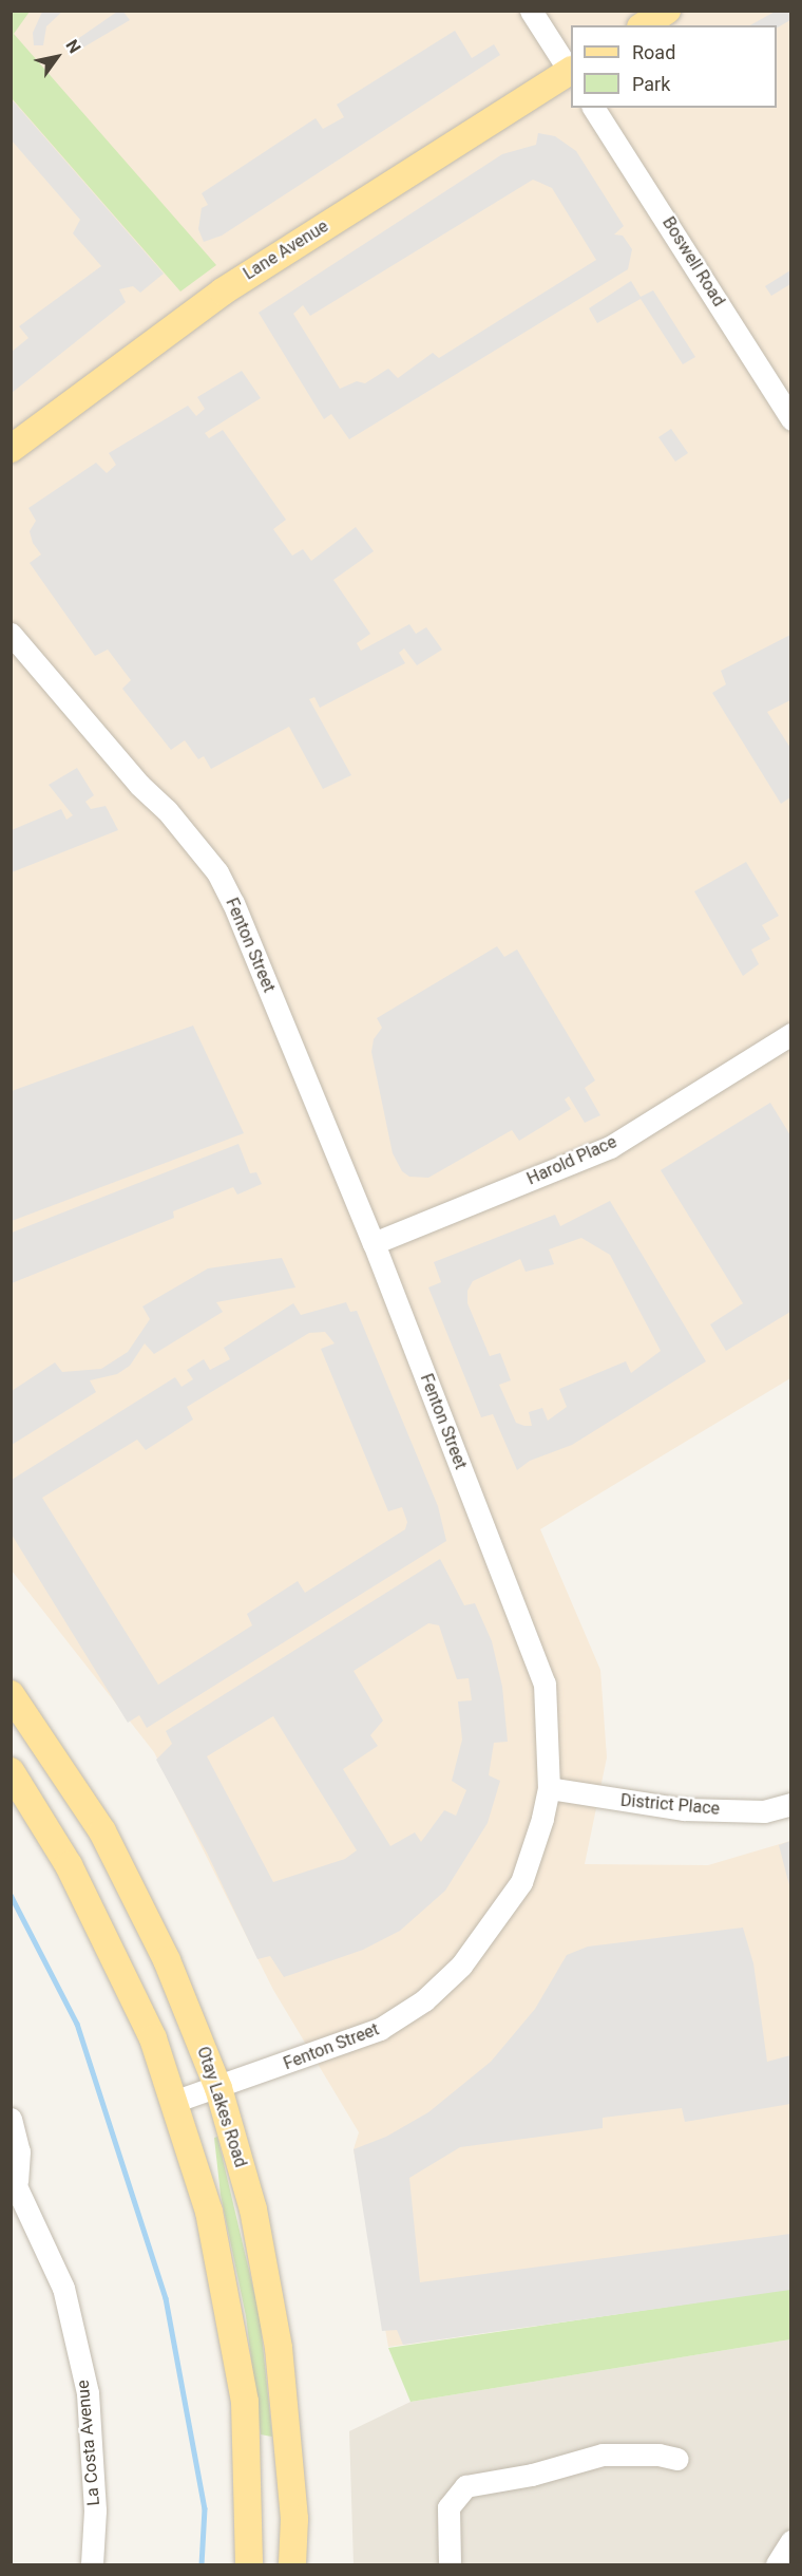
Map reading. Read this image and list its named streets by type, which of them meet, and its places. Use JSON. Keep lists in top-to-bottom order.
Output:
{
  "streets": {
    "main road": ["Lane Avenue", "Otay Lakes Road"],
    "street": [
      "Boswell Road",
      "Fenton Street",
      "Harold Place",
      "District Place",
      "La Costa Avenue"
    ]
  },
  "crossings": [
    ["Fenton Street", "Harold Place"],
    ["Fenton Street", "District Place"],
    ["Fenton Street", "Otay Lakes Road"]
  ],
  "legend": ["Road", "Park"],
  "north": "top right"
}
